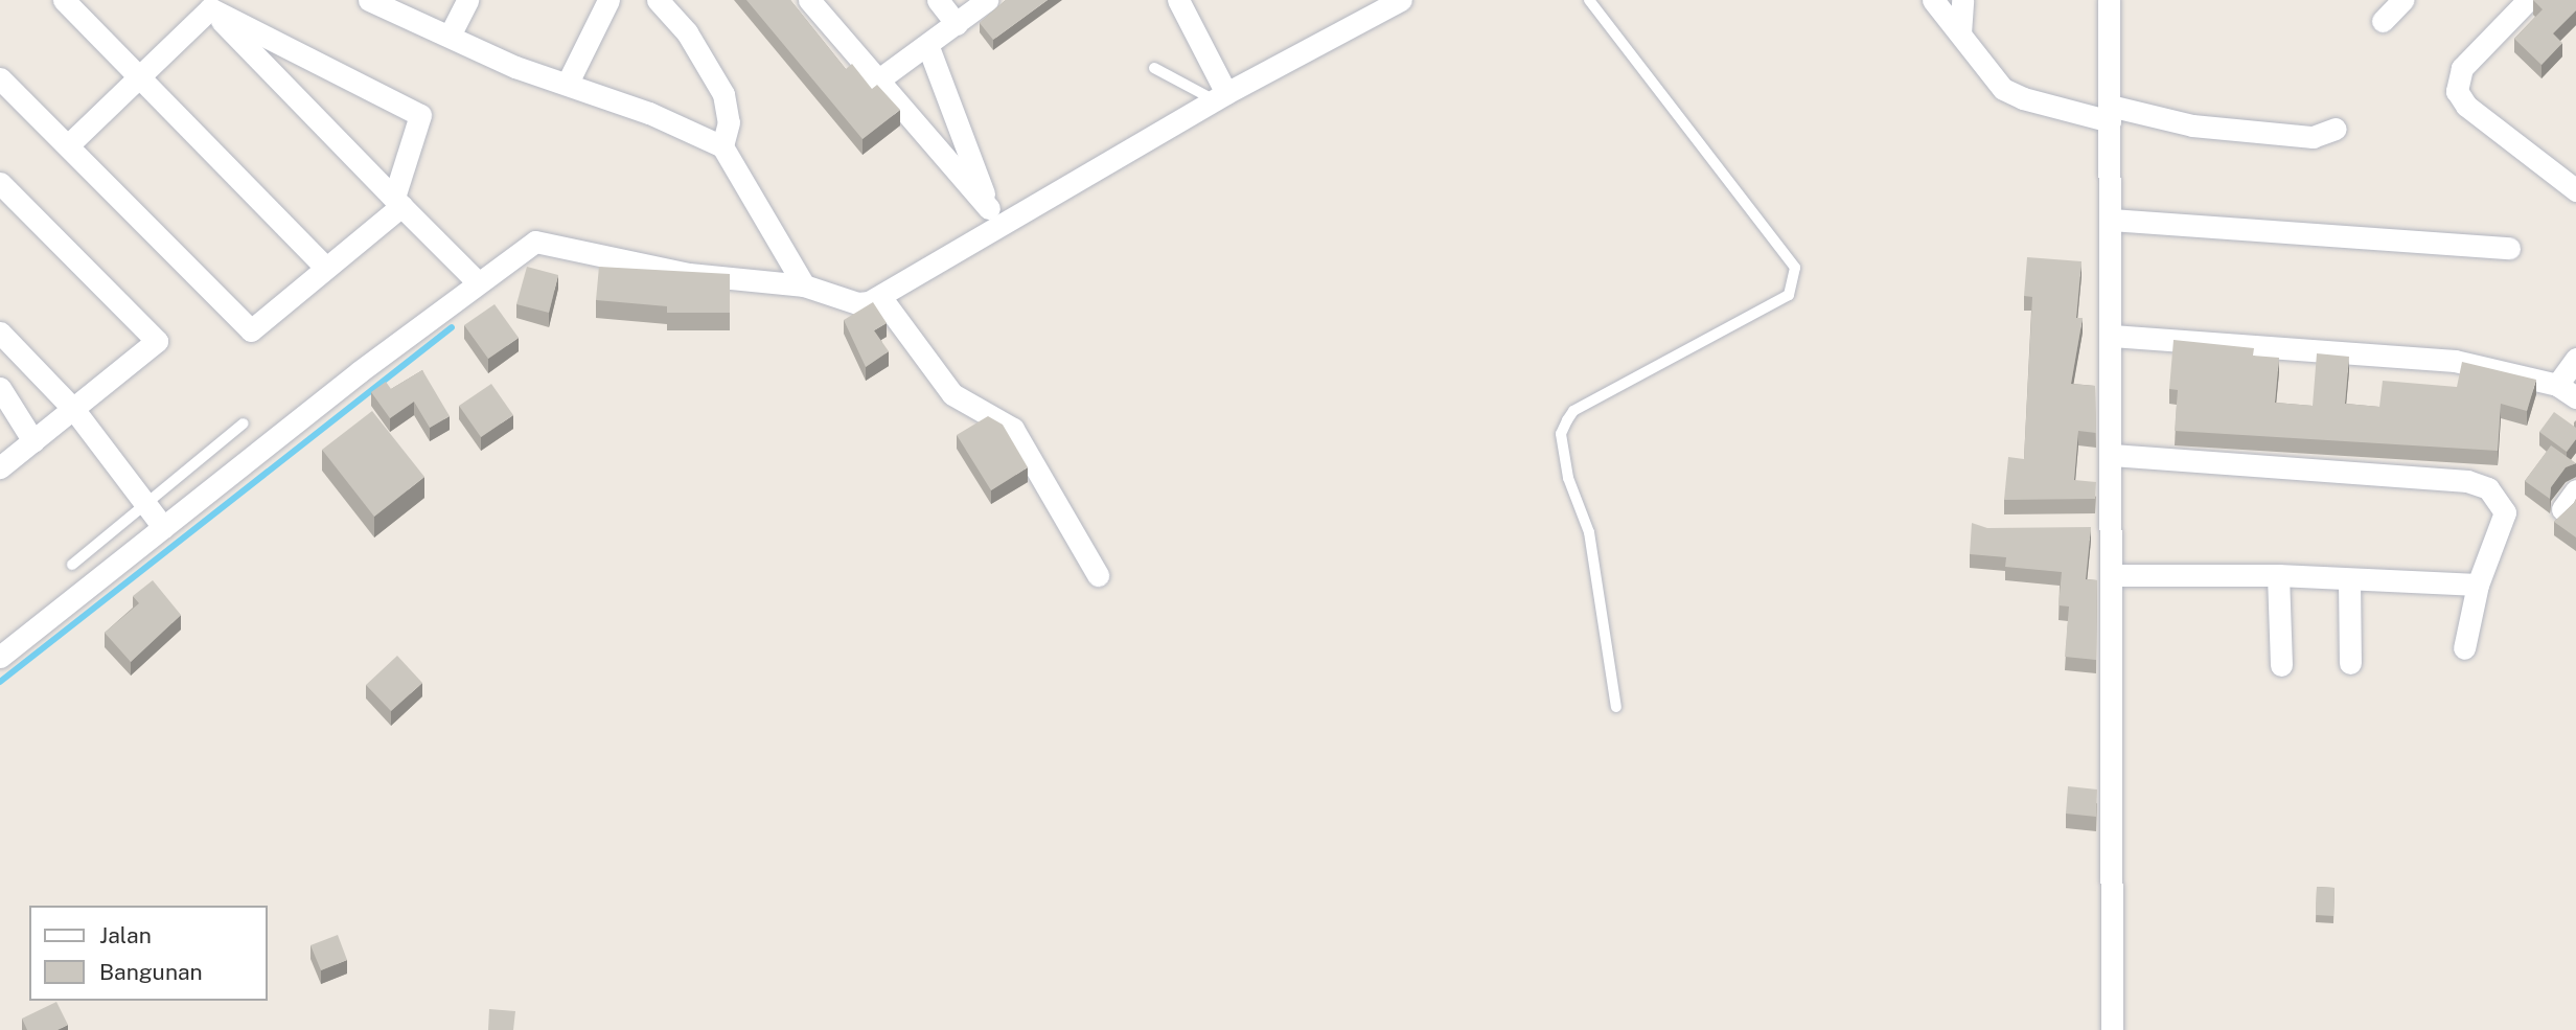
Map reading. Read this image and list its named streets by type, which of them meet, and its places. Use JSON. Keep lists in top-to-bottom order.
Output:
{
  "legend": ["Jalan", "Bangunan"]
}
